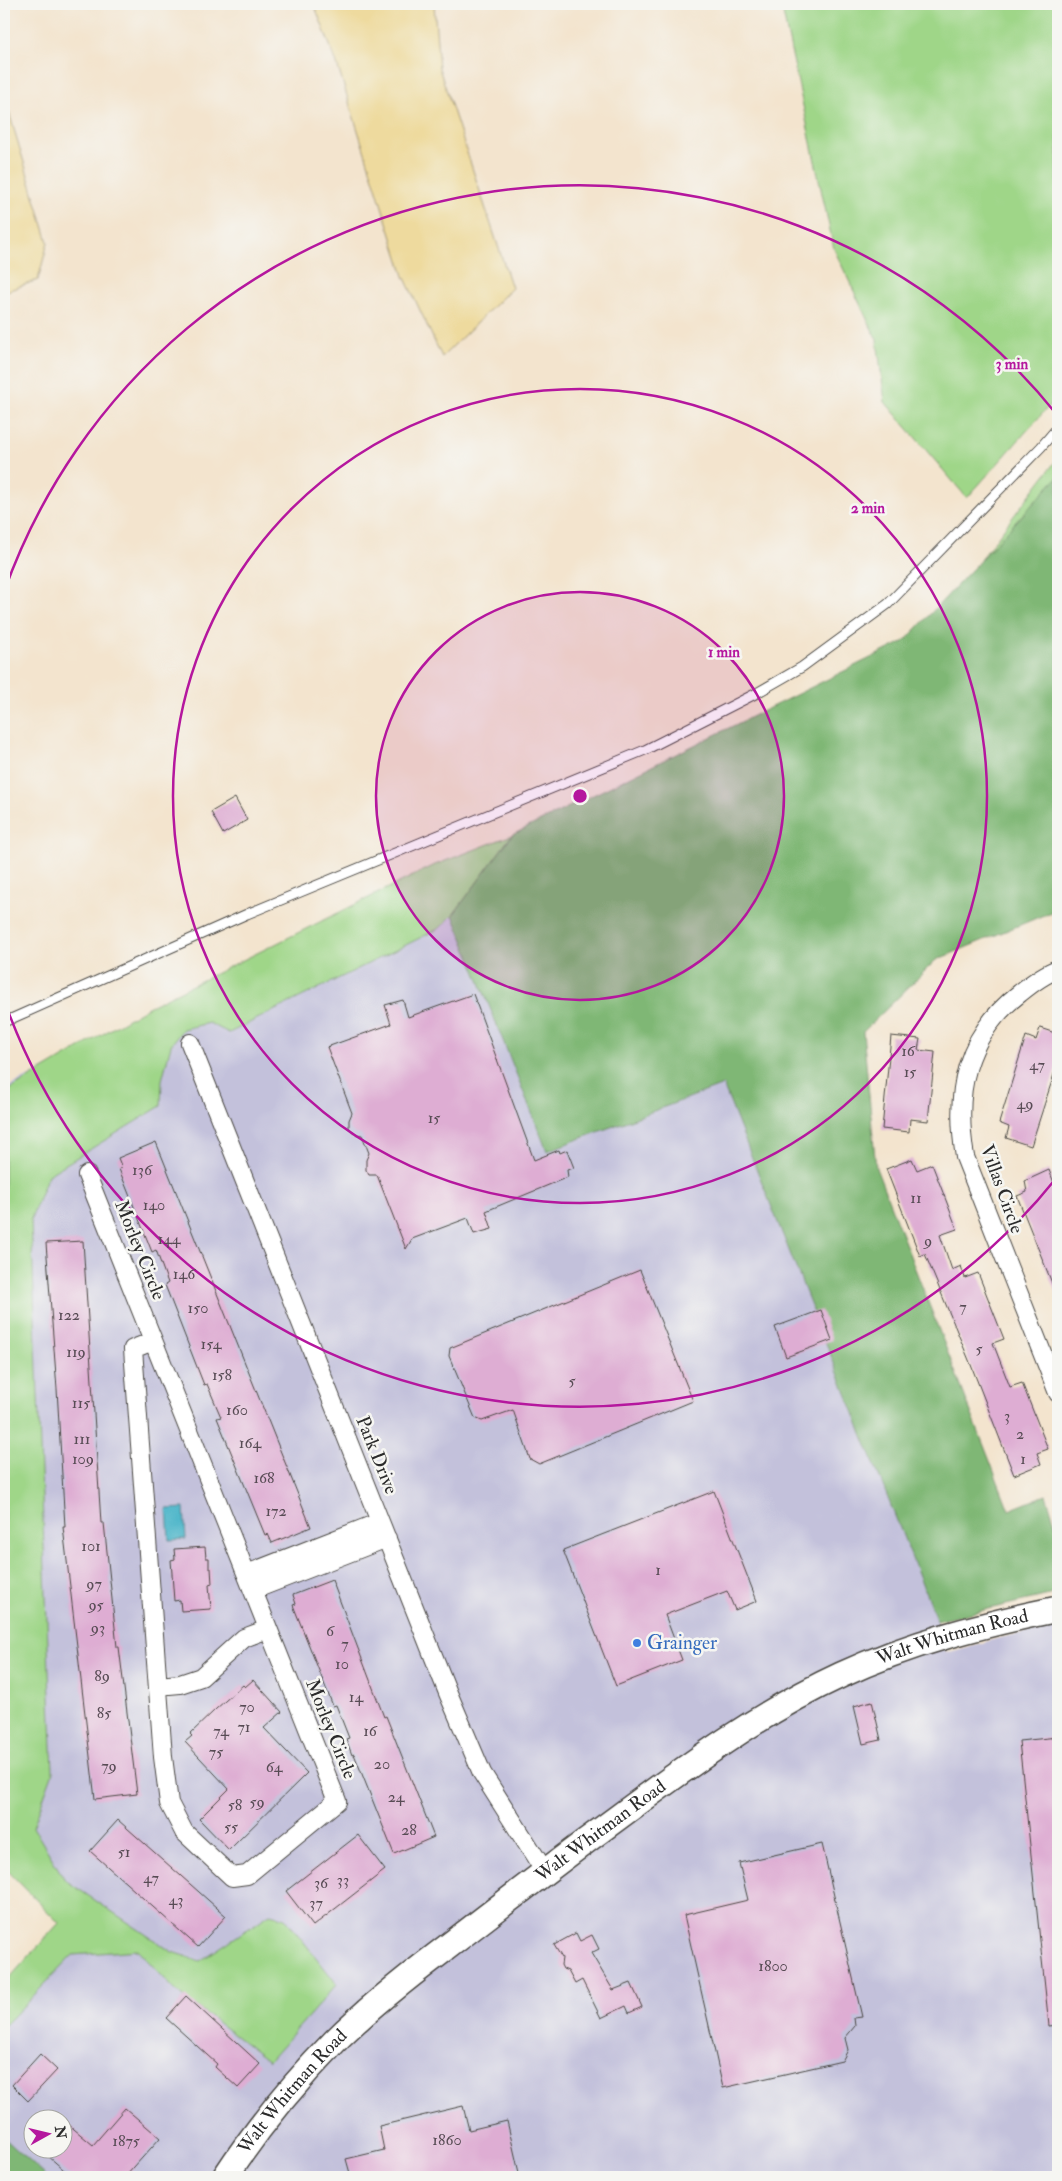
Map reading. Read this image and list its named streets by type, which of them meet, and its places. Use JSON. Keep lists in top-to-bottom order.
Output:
{
  "streets": {
    "main road": ["Walt Whitman Road"],
    "street": ["Villas Circle", "Morley Circle", "Park Drive"]
  },
  "crossings": [
    ["Park Drive", "Walt Whitman Road"]
  ],
  "places": ["Grainger"],
  "house_numbers": [
    "16",
    "47",
    "15",
    "49",
    "15",
    "136",
    "11",
    "140",
    "144",
    "9",
    "146",
    "7",
    "150",
    "122",
    "154",
    "5",
    "119",
    "158",
    "5",
    "115",
    "160",
    "3",
    "2",
    "111",
    "164",
    "109",
    "1",
    "168",
    "172",
    "101",
    "1",
    "97",
    "95",
    "93",
    "6",
    "7",
    "10",
    "89",
    "14",
    "70",
    "85",
    "71",
    "74",
    "16",
    "75",
    "20",
    "79",
    "64",
    "24",
    "59",
    "58",
    "55",
    "28",
    "51",
    "47",
    "33",
    "36",
    "43",
    "37",
    "1800",
    "1860",
    "1875"
  ],
  "north": "right",
  "rings": ["3 min", "2 min", "1 min"]
}
